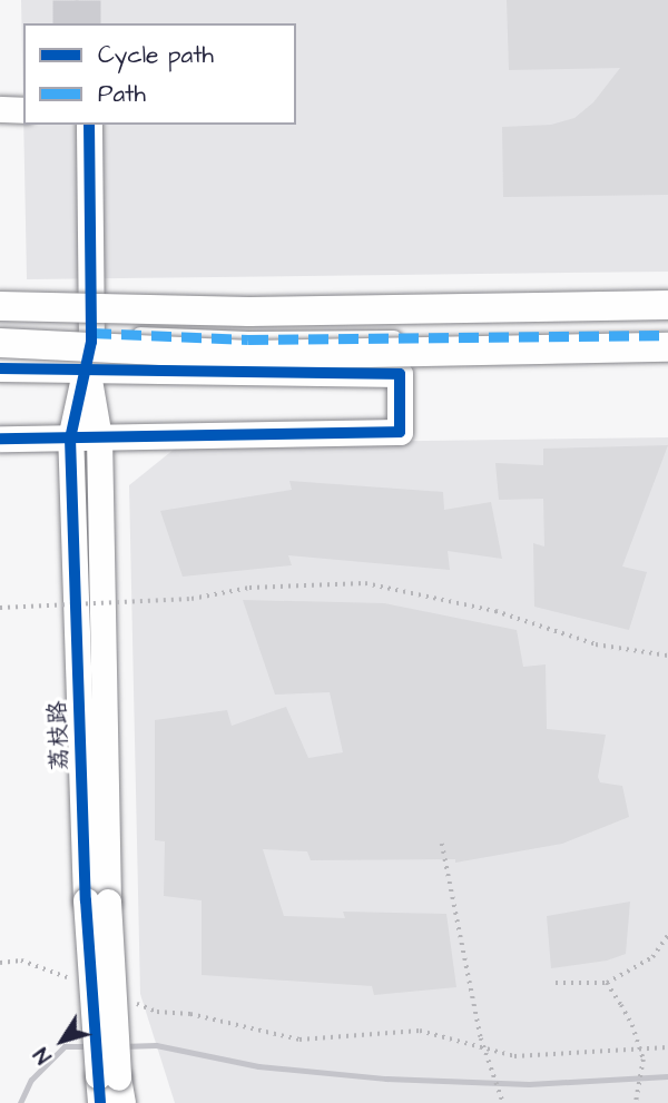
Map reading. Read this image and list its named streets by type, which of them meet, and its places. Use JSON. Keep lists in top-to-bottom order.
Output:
{
  "streets": {
    "street": ["荔枝路"]
  },
  "legend": ["Cycle path", "Path"],
  "north": "bottom left"
}
